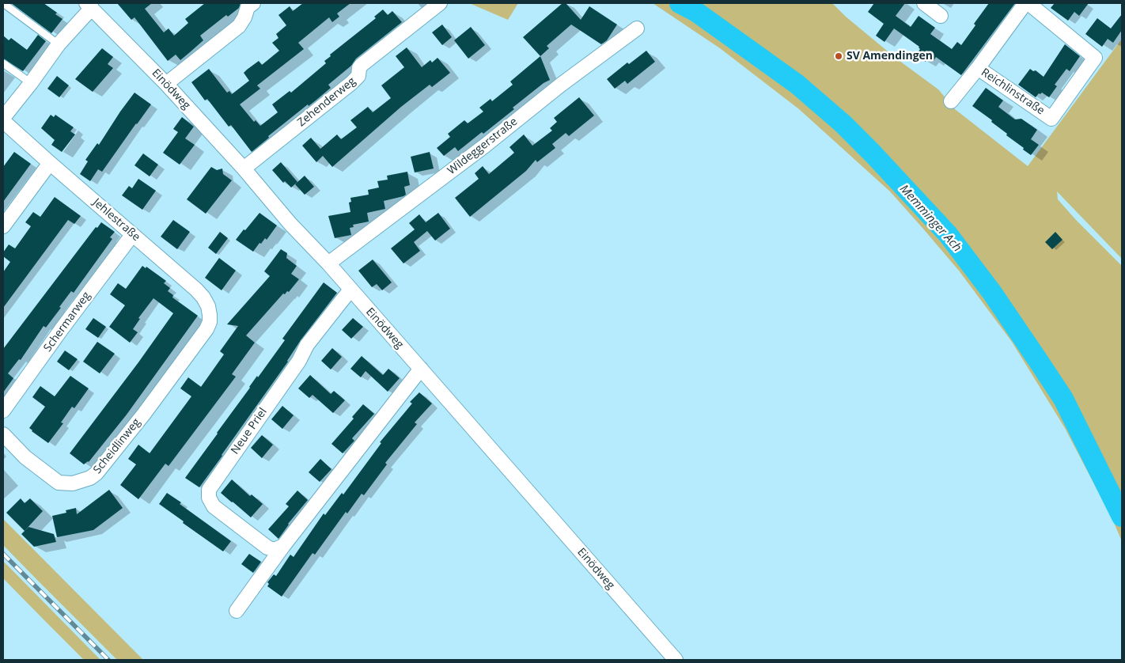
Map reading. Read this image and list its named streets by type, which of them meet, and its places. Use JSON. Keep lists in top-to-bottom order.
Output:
{
  "streets": {
    "street": [
      "Einödweg",
      "Reichlinstraße",
      "Zehenderweg",
      "Wildeggerstraße",
      "Jehlestraße",
      "Schermarweg",
      "Neue Priel",
      "Scheidlinweg"
    ]
  },
  "crossings": [
    ["Einödweg", "Zehenderweg"],
    ["Einödweg", "Wildeggerstraße"],
    ["Einödweg", "Neue Priel"],
    ["Jehlestraße", "Schermarweg"],
    ["Jehlestraße", "Scheidlinweg"]
  ],
  "water": ["Memminger Ach"],
  "places": ["SV Amendingen"]
}
